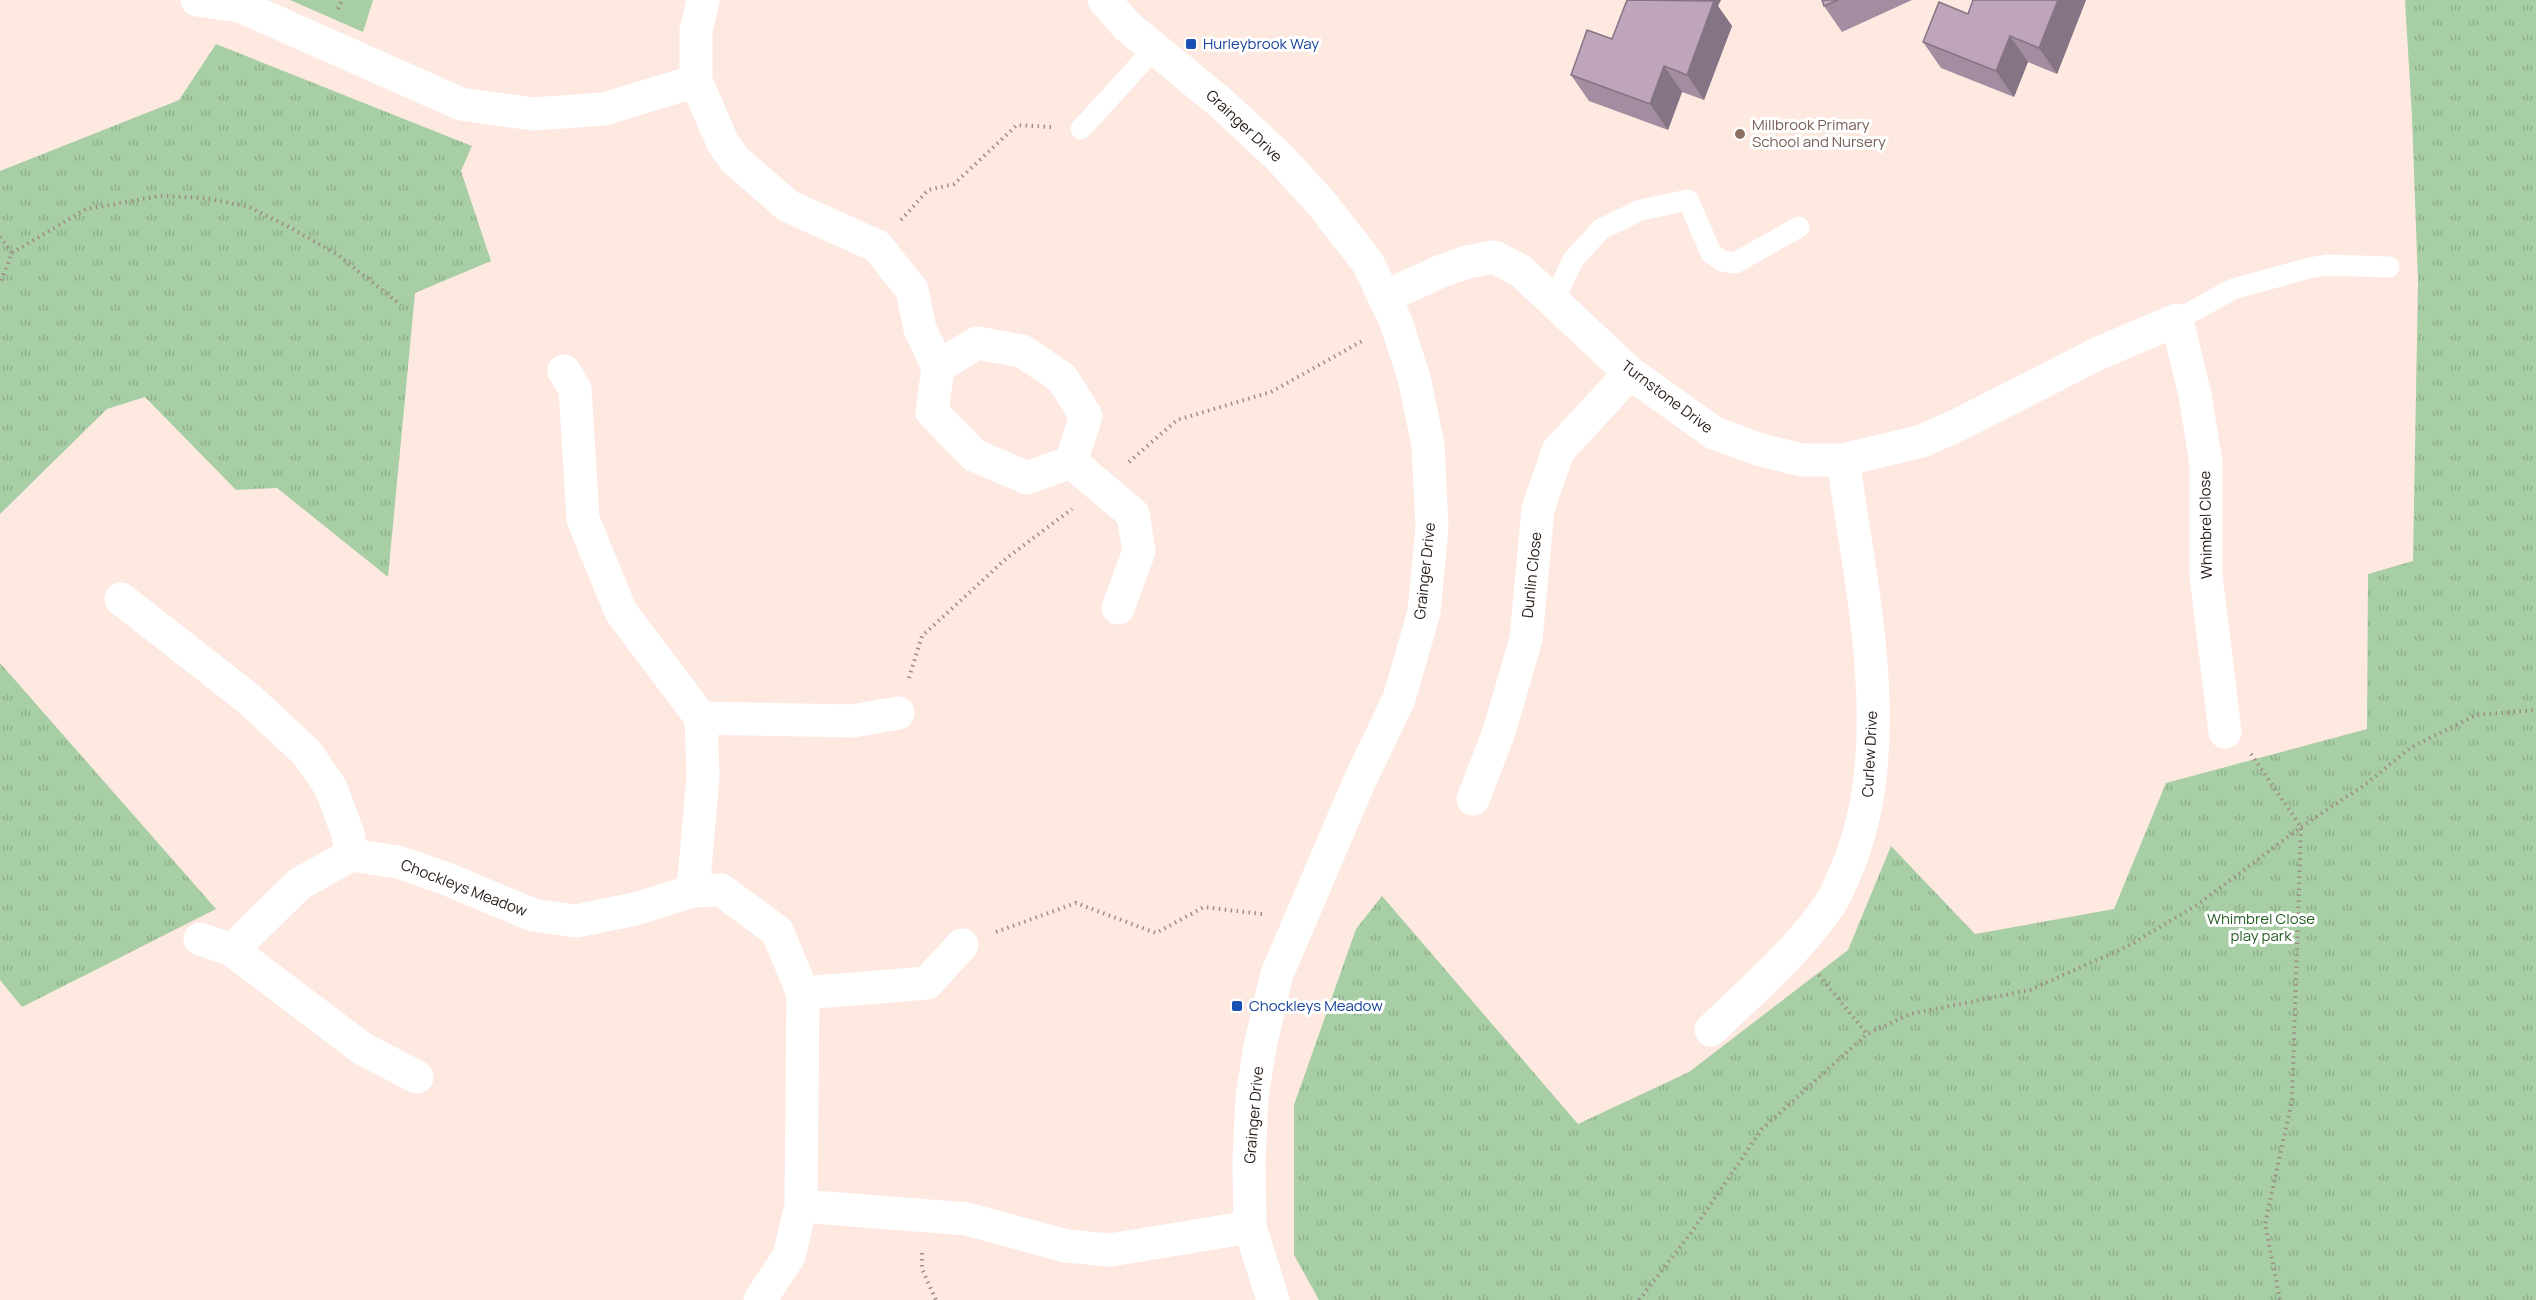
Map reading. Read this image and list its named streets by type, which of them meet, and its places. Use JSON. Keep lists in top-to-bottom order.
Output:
{
  "streets": {
    "street": [
      "Grainger Drive",
      "Turnstone Drive",
      "Whimbrel Close",
      "Dunlin Close",
      "Curlew Drive",
      "Chockleys Meadow"
    ]
  },
  "crossings": [
    ["Grainger Drive", "Turnstone Drive"],
    ["Turnstone Drive", "Whimbrel Close"],
    ["Turnstone Drive", "Dunlin Close"],
    ["Turnstone Drive", "Curlew Drive"]
  ],
  "parks": ["Whimbrel Close play park"],
  "places": {
    "transit": ["Hurleybrook Way", "Chockleys Meadow"],
    "other": ["Millbrook Primary School and Nursery"]
  }
}
